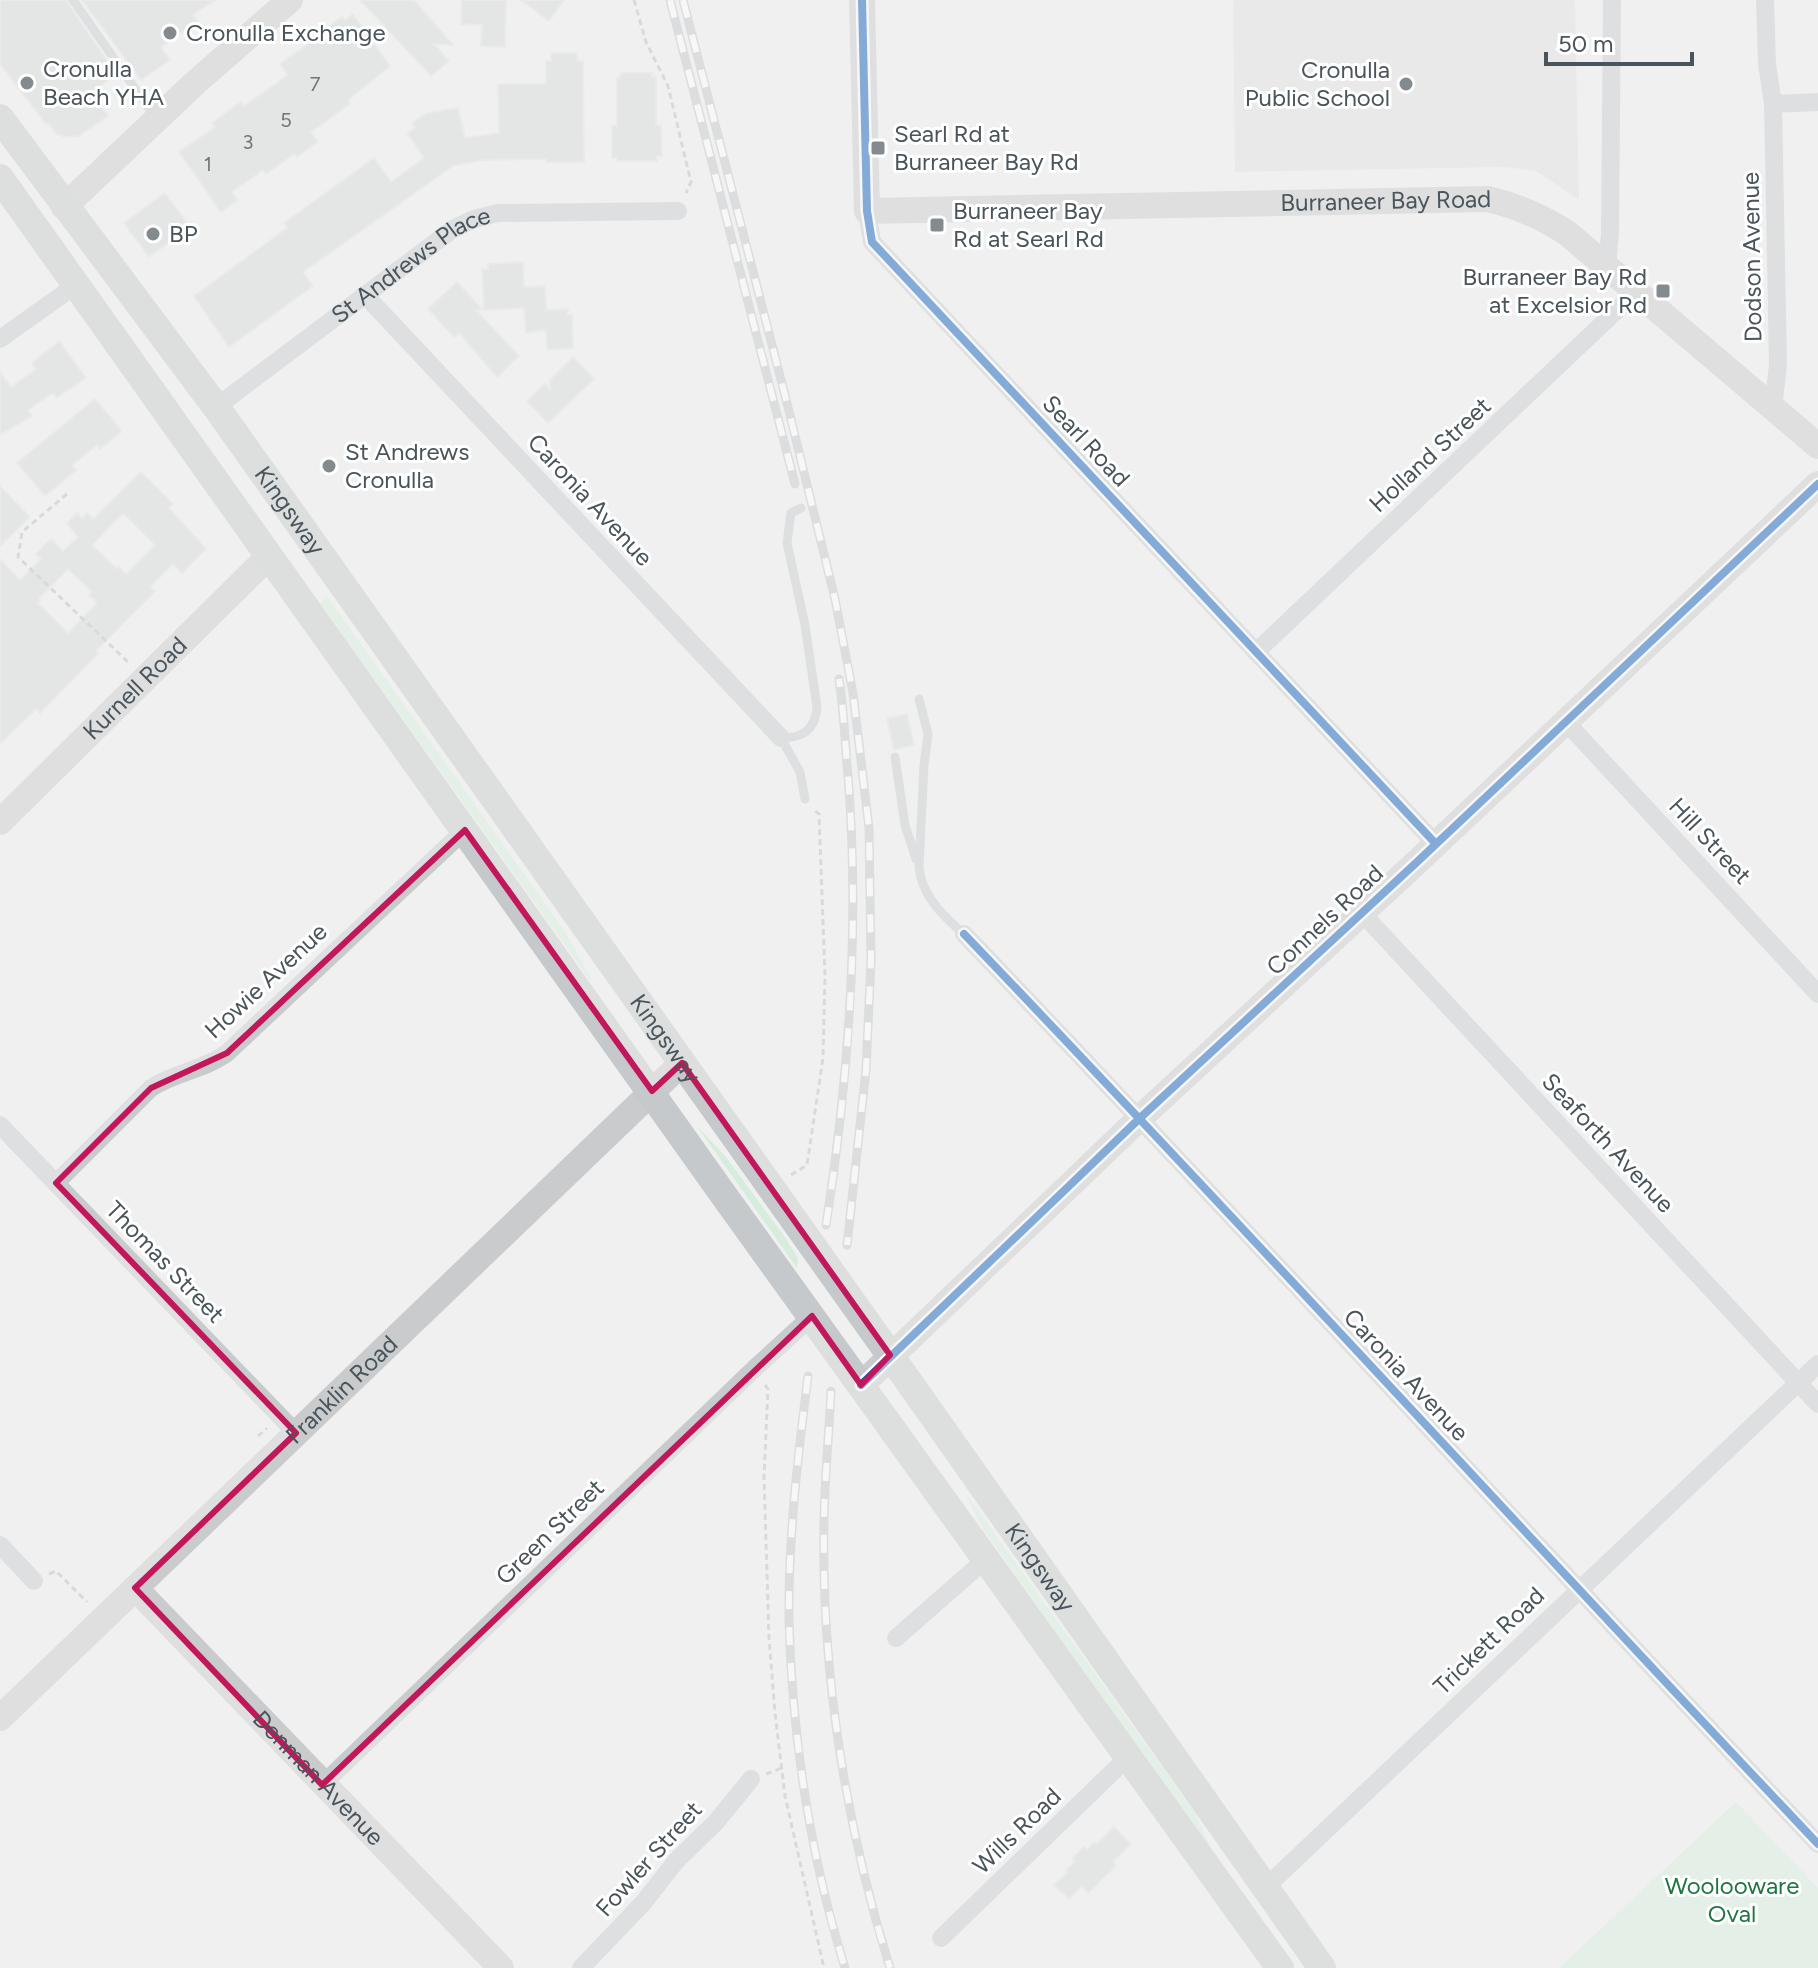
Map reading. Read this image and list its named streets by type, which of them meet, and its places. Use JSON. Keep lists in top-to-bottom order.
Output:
{
  "streets": {
    "main road": ["St Andrews Place", "Kingsway"],
    "street": [
      "Burraneer Bay Road",
      "Dodson Avenue",
      "Searl Road",
      "Holland Street",
      "Caronia Avenue",
      "Kurnell Road",
      "Hill Street",
      "Connels Road",
      "Howie Avenue",
      "Seaforth Avenue",
      "Thomas Street",
      "Franklin Road",
      "Green Street",
      "Trickett Road",
      "Denman Avenue",
      "Wills Road",
      "Fowler Street"
    ]
  },
  "crossings": [
    ["Burraneer Bay Road", "Dodson Avenue"],
    ["Burraneer Bay Road", "Searl Road"],
    ["Burraneer Bay Road", "Holland Street"],
    ["St Andrews Place", "Caronia Avenue"],
    ["St Andrews Place", "Kingsway"],
    ["Searl Road", "Holland Street"],
    ["Searl Road", "Connels Road"],
    ["Caronia Avenue", "Connels Road"],
    ["Caronia Avenue", "Trickett Road"],
    ["Kingsway", "Kurnell Road"],
    ["Kingsway", "Connels Road"],
    ["Kingsway", "Howie Avenue"],
    ["Kingsway", "Franklin Road"],
    ["Kingsway", "Green Street"],
    ["Kingsway", "Trickett Road"],
    ["Kingsway", "Wills Road"],
    ["Hill Street", "Connels Road"],
    ["Connels Road", "Seaforth Avenue"],
    ["Howie Avenue", "Thomas Street"],
    ["Seaforth Avenue", "Trickett Road"],
    ["Thomas Street", "Franklin Road"],
    ["Franklin Road", "Denman Avenue"],
    ["Green Street", "Denman Avenue"]
  ],
  "parks": ["Woolooware Oval"],
  "places": {
    "other": [
      "Cronulla Exchange",
      "Cronulla Beach YHA",
      "Cronulla Public School",
      "BP",
      "St Andrews Cronulla"
    ],
    "transit": ["Searl Rd at Burraneer Bay Rd", "Burraneer Bay Rd at Searl Rd", "Burraneer Bay Rd at Excelsior Rd"]
  },
  "house_numbers": [
    "7",
    "5",
    "3",
    "1"
  ],
  "scale_bar": "50 m"
}
